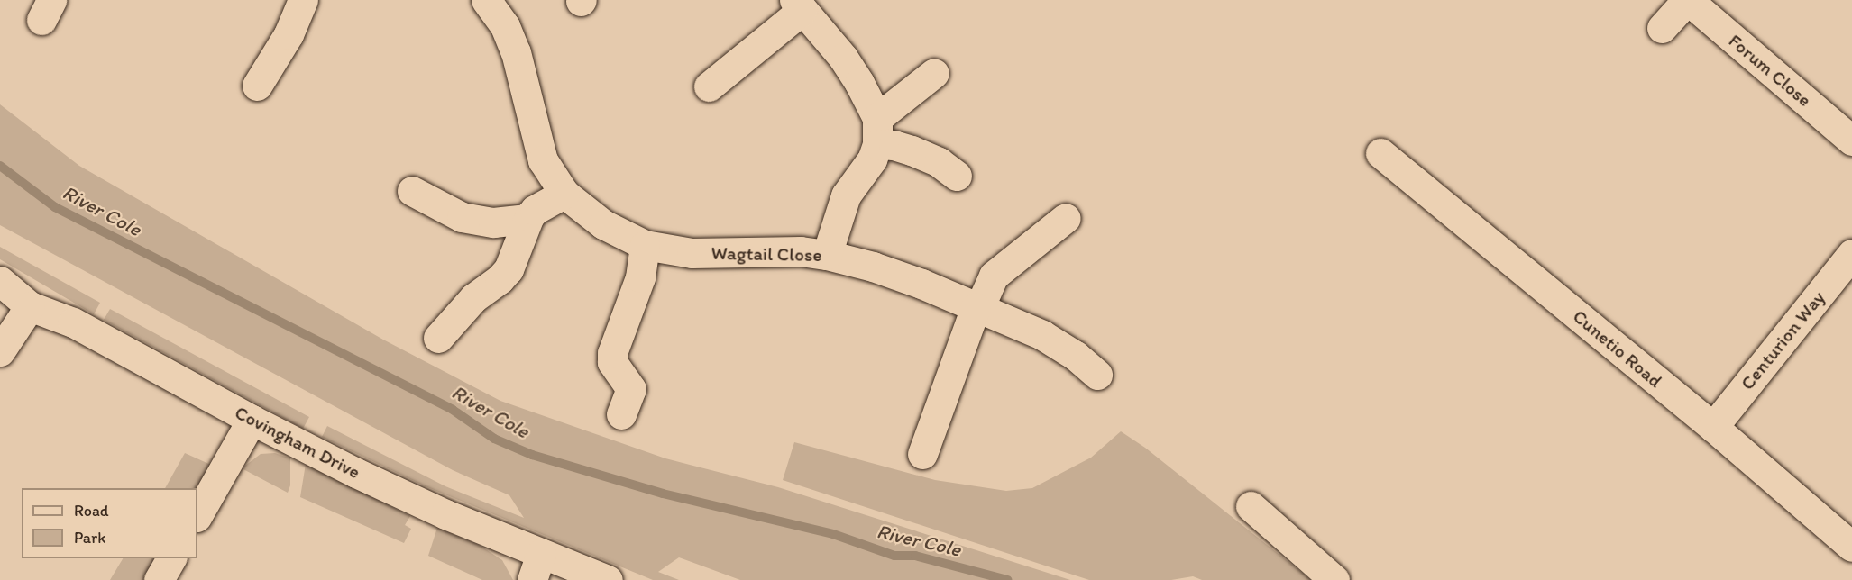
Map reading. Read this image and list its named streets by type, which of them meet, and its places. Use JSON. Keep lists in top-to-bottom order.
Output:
{
  "streets": {
    "street": [
      "Forum Close",
      "Wagtail Close",
      "Centurion Way",
      "Cunetio Road",
      "Covingham Drive"
    ]
  },
  "crossings": [
    ["Centurion Way", "Cunetio Road"]
  ],
  "water": ["River Cole"],
  "legend": ["Road", "Park"]
}
